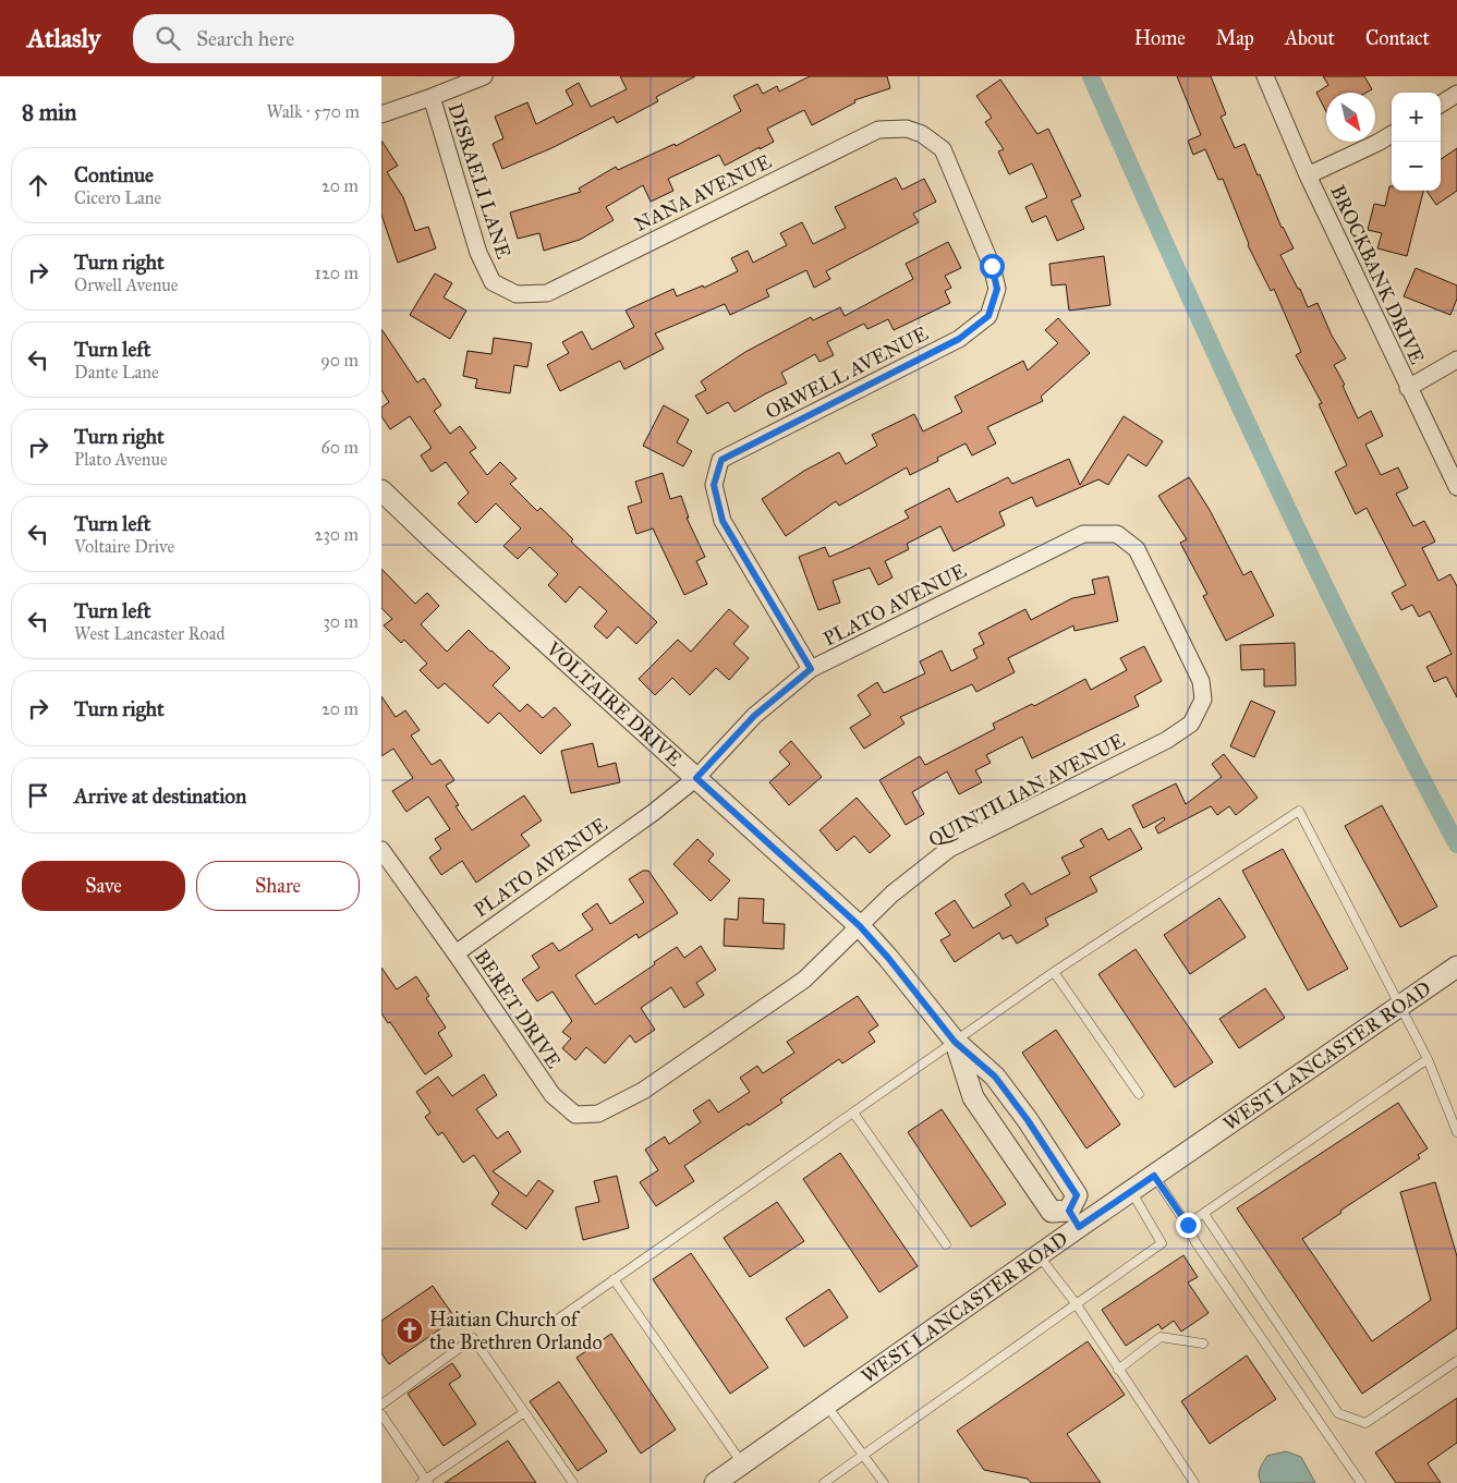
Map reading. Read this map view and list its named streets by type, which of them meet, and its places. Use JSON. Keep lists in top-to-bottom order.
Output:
{
  "streets": {
    "street": [
      "DISRAELI LANE",
      "NANA AVENUE",
      "BROCKBANK DRIVE",
      "ORWELL AVENUE",
      "PLATO AVENUE",
      "VOLTAIRE DRIVE",
      "QUINTILIAN AVENUE",
      "BERET DRIVE",
      "WEST LANCASTER ROAD"
    ]
  },
  "crossings": [
    ["DISRAELI LANE", "NANA AVENUE"],
    ["NANA AVENUE", "ORWELL AVENUE"],
    ["ORWELL AVENUE", "PLATO AVENUE"],
    ["PLATO AVENUE", "VOLTAIRE DRIVE"],
    ["PLATO AVENUE", "QUINTILIAN AVENUE"],
    ["PLATO AVENUE", "BERET DRIVE"],
    ["VOLTAIRE DRIVE", "QUINTILIAN AVENUE"],
    ["VOLTAIRE DRIVE", "WEST LANCASTER ROAD"],
    ["QUINTILIAN AVENUE", "BERET DRIVE"]
  ],
  "places": {
    "church": ["Haitian Church of the Brethren Orlando"]
  },
  "north": "bottom right",
  "page": {
    "header": "Atlasly",
    "search": "Search here",
    "nav": [
      "Home",
      "Map",
      "About",
      "Contact"
    ],
    "heading": ["8 min", "Walk · 570 m"],
    "map_buttons": ["+", "−"],
    "list": [
      ["Continue", "Cicero Lane", "20 m"],
      ["Turn right", "Orwell Avenue", "120 m"],
      ["Turn left", "Dante Lane", "90 m"],
      ["Turn right", "Plato Avenue", "60 m"],
      ["Turn left", "Voltaire Drive", "230 m"],
      ["Turn left", "West Lancaster Road", "30 m"],
      ["Turn right", "20 m"],
      "Arrive at destination"
    ],
    "buttons": ["Save", "Share"]
  }
}
